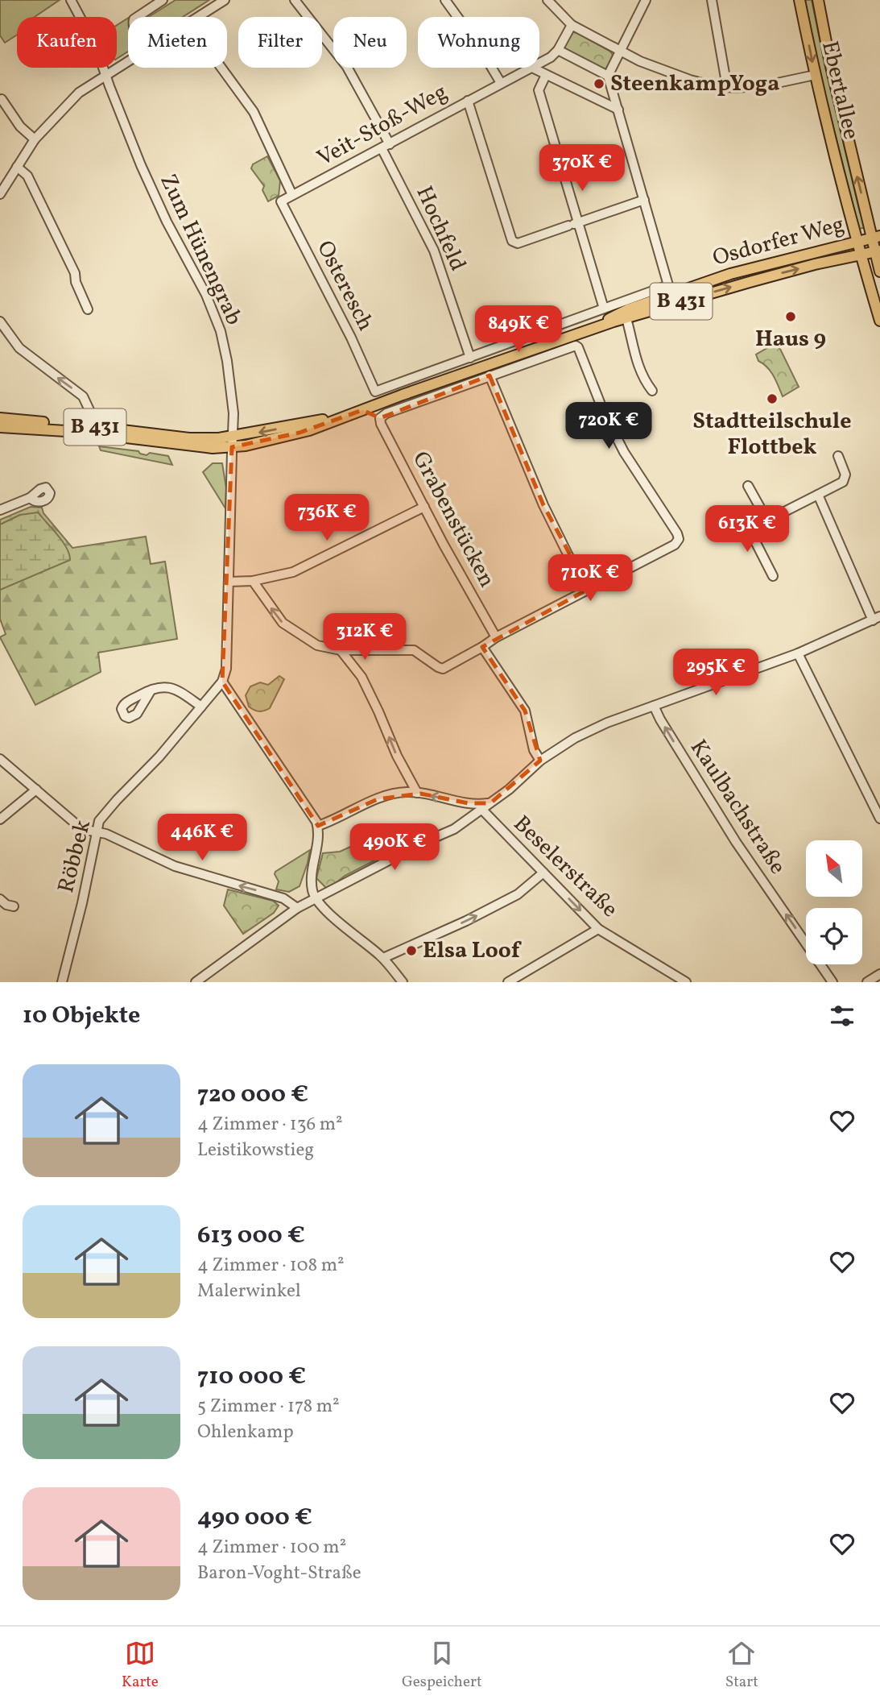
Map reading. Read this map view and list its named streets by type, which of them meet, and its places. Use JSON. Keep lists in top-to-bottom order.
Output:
{
  "streets": {
    "main road": ["Ebertallee", "Osdorfer Weg", "B 431"],
    "street": [
      "Veit-Stoß-Weg",
      "Hochfeld",
      "Zum Hünengrab",
      "Osteresch",
      "Grabenstücken",
      "Kaulbachstraße",
      "Röbbek",
      "Beselerstraße"
    ]
  },
  "crossings": [
    ["Ebertallee", "Osdorfer Weg"],
    ["Veit-Stoß-Weg", "Hochfeld"],
    ["Veit-Stoß-Weg", "Osteresch"],
    ["Hochfeld", "Osteresch"],
    ["Osdorfer Weg", "Zum Hünengrab"],
    ["Osdorfer Weg", "B 431"],
    ["Zum Hünengrab", "B 431"],
    ["Zum Hünengrab", "Röbbek"]
  ],
  "one_way": ["Kaulbachstraße"],
  "places": [
    "SteenkampYoga",
    "Haus 9",
    "Stadtteilschule Flottbek",
    "Elsa Loof"
  ],
  "north": "top left",
  "page": {
    "chip": [
      "Kaufen",
      "Mieten",
      "Filter",
      "Neu",
      "Wohnung"
    ],
    "price": [
      "370K €",
      "849K €",
      "720K €",
      "736K €",
      "613K €",
      "710K €",
      "312K €",
      "295K €",
      "446K €",
      "490K €"
    ],
    "heading": "10 Objekte",
    "list": [
      {
        "name": "720 000 €",
        "note": "4 Zimmer · 136 m² · Leistikowstieg"
      },
      {
        "name": "613 000 €",
        "note": "4 Zimmer · 108 m² · Malerwinkel"
      },
      {
        "name": "710 000 €",
        "note": "5 Zimmer · 178 m² · Ohlenkamp"
      },
      {
        "name": "490 000 €",
        "note": "4 Zimmer · 100 m² · Baron-Voght-Straße"
      }
    ],
    "tabs": ["Karte", "Gespeichert", "Start"]
  }
}
